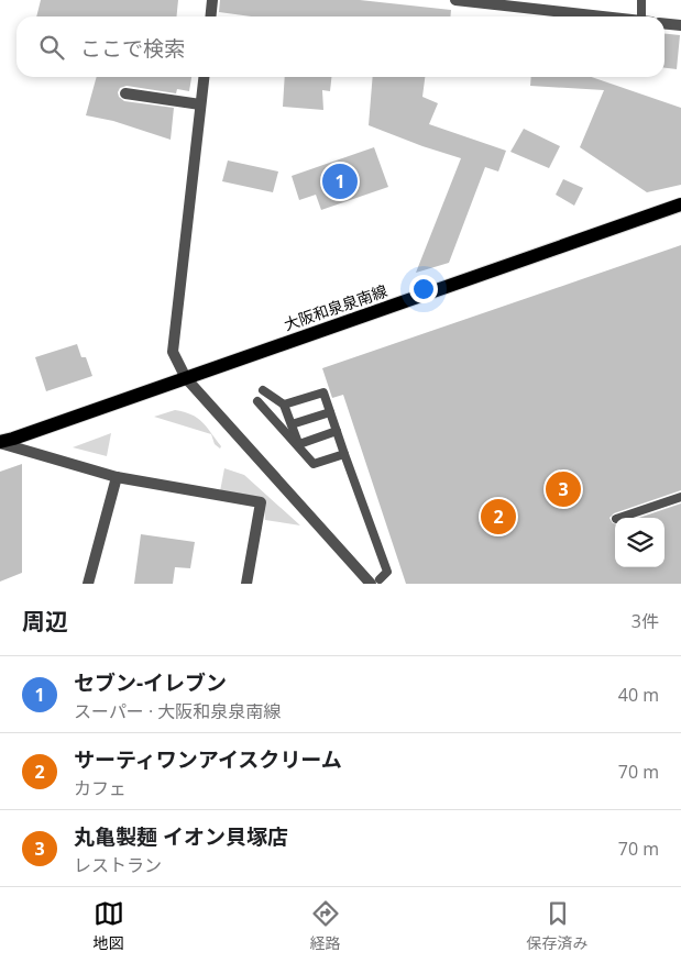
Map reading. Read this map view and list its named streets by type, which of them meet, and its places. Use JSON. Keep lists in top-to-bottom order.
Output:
{
  "streets": {
    "main road": ["大阪和泉泉南線"]
  },
  "page": {
    "search": "ここで検索",
    "pins": ["1", "3", "2"],
    "heading": ["周辺", "3件"],
    "list": [
      {
        "mark": "1",
        "name": "セブン-イレブン",
        "note": "スーパー · 大阪和泉泉南線",
        "value": "40 m"
      },
      {
        "mark": "2",
        "name": "サーティワンアイスクリーム",
        "note": "カフェ",
        "value": "70 m"
      },
      {
        "mark": "3",
        "name": "丸亀製麺 イオン貝塚店",
        "note": "レストラン",
        "value": "70 m"
      }
    ],
    "nav": ["地図", "経路", "保存済み"]
  }
}
